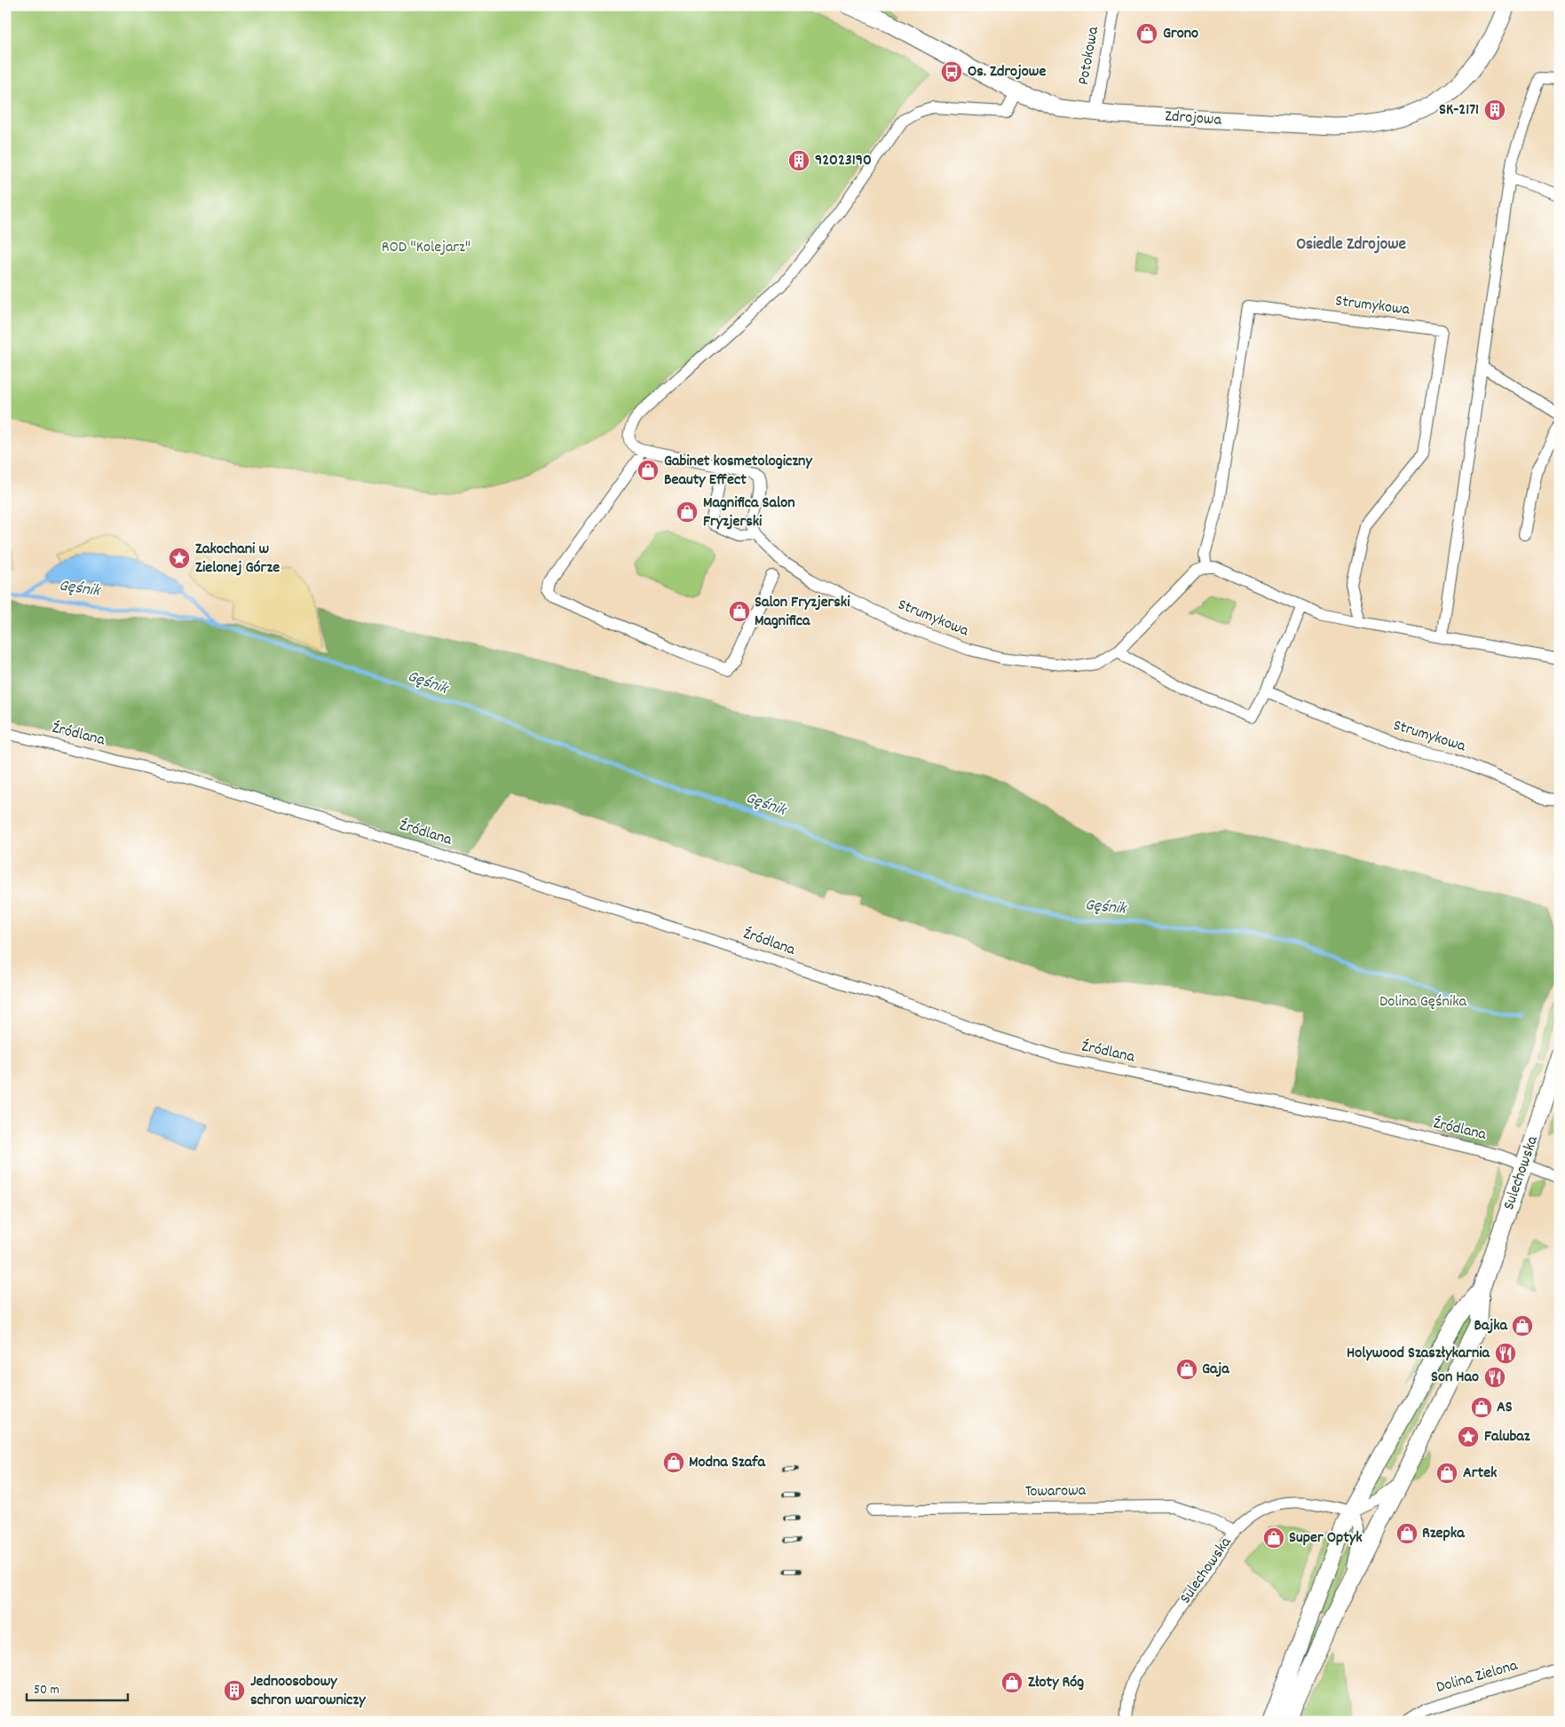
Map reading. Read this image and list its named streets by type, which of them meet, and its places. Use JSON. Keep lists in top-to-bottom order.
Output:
{
  "streets": {
    "street": [
      "Potokowa",
      "Zdrojowa",
      "Strumykowa",
      "Źródlana",
      "Sulechowska",
      "Towarowa",
      "Dolina Zielona"
    ]
  },
  "crossings": [
    ["Potokowa", "Zdrojowa"],
    ["Źródlana", "Sulechowska"],
    ["Sulechowska", "Towarowa"]
  ],
  "districts": ["Osiedle Zdrojowe"],
  "water": ["Gęśnik"],
  "parks": ["ROD \"Kolejarz\"", "Dolina Gęśnika"],
  "places": {
    "shop": [
      "Grono",
      "Gabinet kosmetologiczny Beauty Effect",
      "Magnifica Salon Fryzjerski",
      "Salon Fryzjerski Magnifica",
      "Bajka",
      "Gaja",
      "AS",
      "Modna Szafa",
      "Artek",
      "Rzepka",
      "Super Optyk",
      "Złoty Róg"
    ],
    "bus stop": ["Os. Zdrojowe"],
    "building": ["SK-2171", "92023190", "Jednoosobowy schron warowniczy"],
    "place": ["Zakochani w Zielonej Górze", "Falubaz"],
    "restaurant": ["Holywood Szaszłykarnia", "Son Hao"]
  },
  "scale_bar": "50 m"
}
